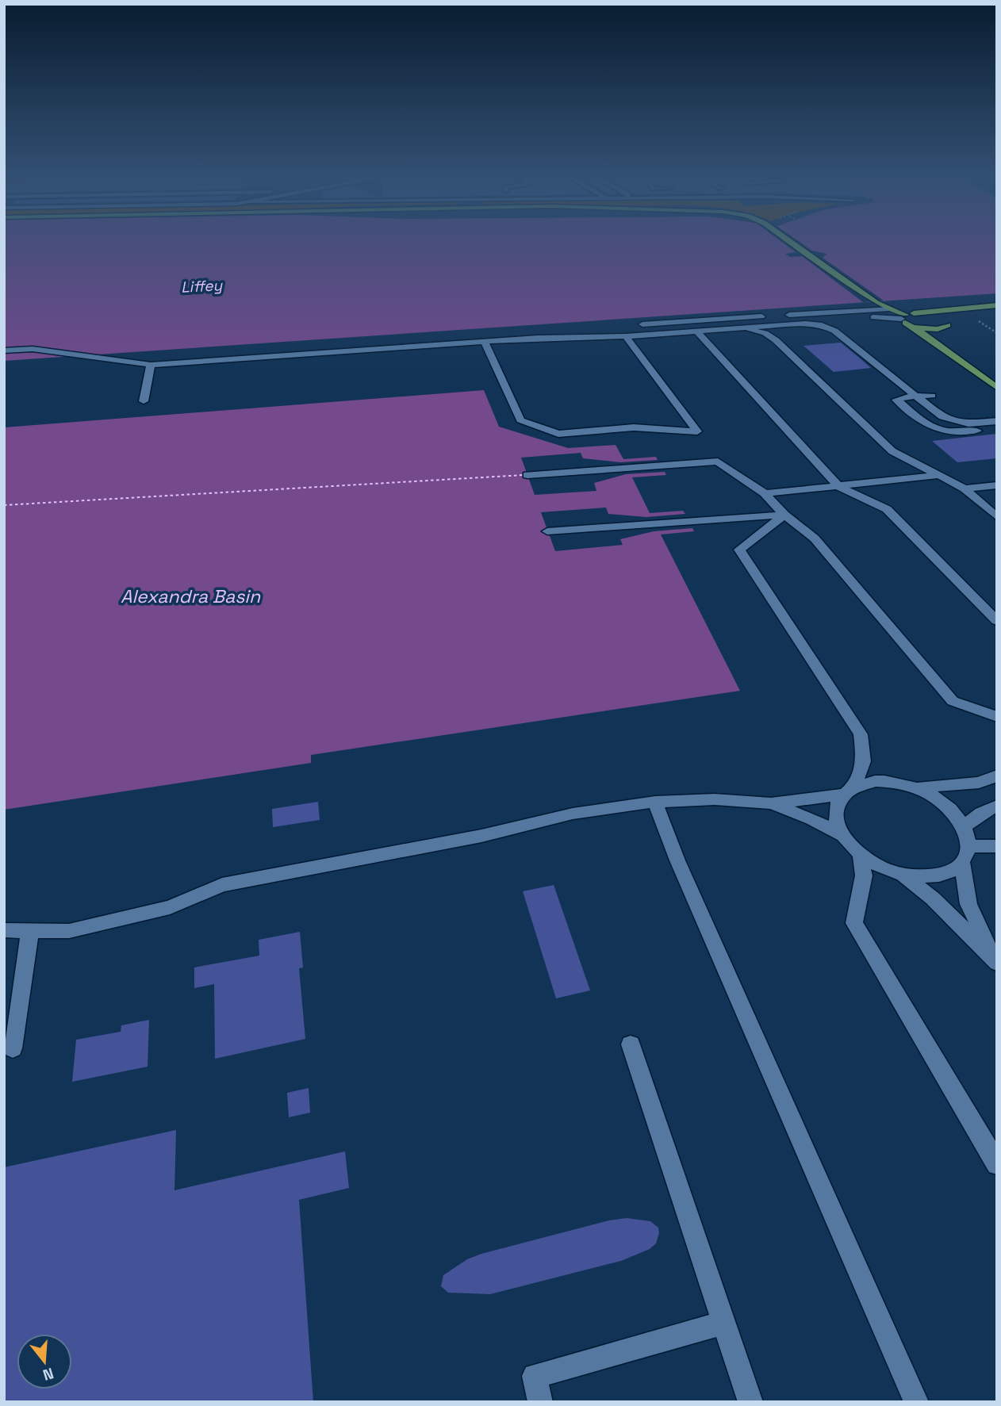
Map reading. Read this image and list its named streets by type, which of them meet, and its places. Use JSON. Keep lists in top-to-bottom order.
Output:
{
  "water": ["Liffey", "Alexandra Basin"],
  "north": "bottom"
}
